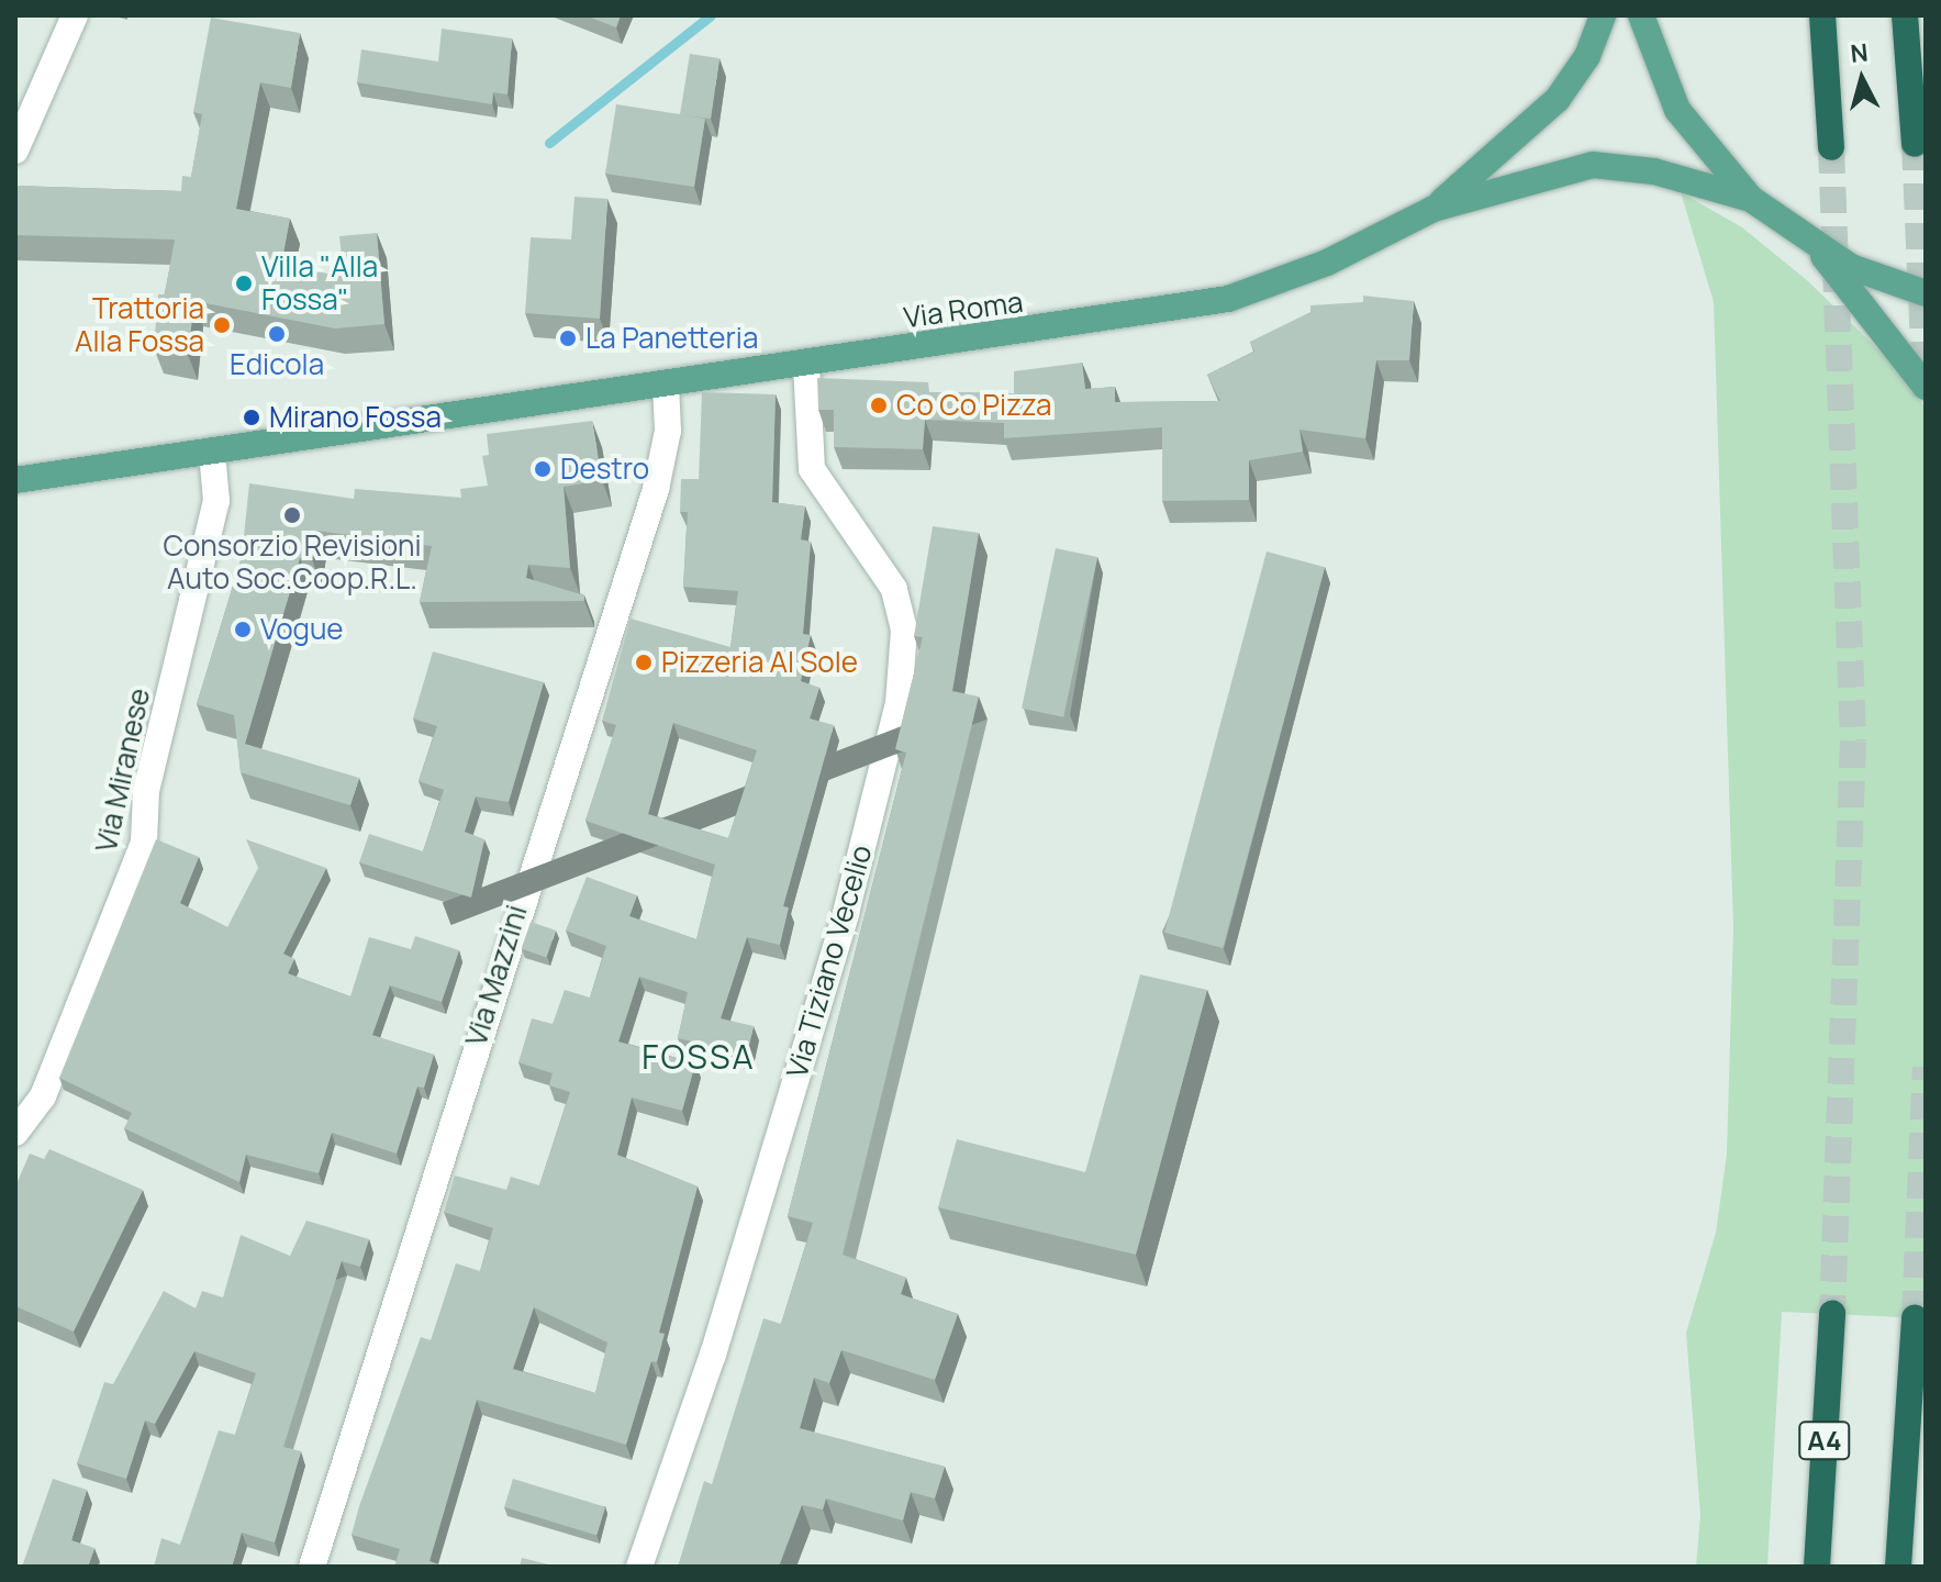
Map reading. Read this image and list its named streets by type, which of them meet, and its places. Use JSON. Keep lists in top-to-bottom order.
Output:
{
  "streets": {
    "highway": ["A4"],
    "main road": ["Via Roma"],
    "street": ["Via Miranese", "Via Tiziano Vecelio", "Via Mazzini"]
  },
  "crossings": [
    ["Via Roma", "Via Miranese"],
    ["Via Roma", "Via Tiziano Vecelio"],
    ["Via Roma", "Via Mazzini"]
  ],
  "districts": ["FOSSA"],
  "places": [
    "Villa \"Alla Fossa\"",
    "Trattoria Alla Fossa",
    "Edicola",
    "La Panetteria",
    "Co Co Pizza",
    "Mirano Fossa",
    "Destro",
    "Consorzio Revisioni Auto Soc.Coop.R.L.",
    "Vogue",
    "Pizzeria Al Sole"
  ],
  "north": "top"
}
